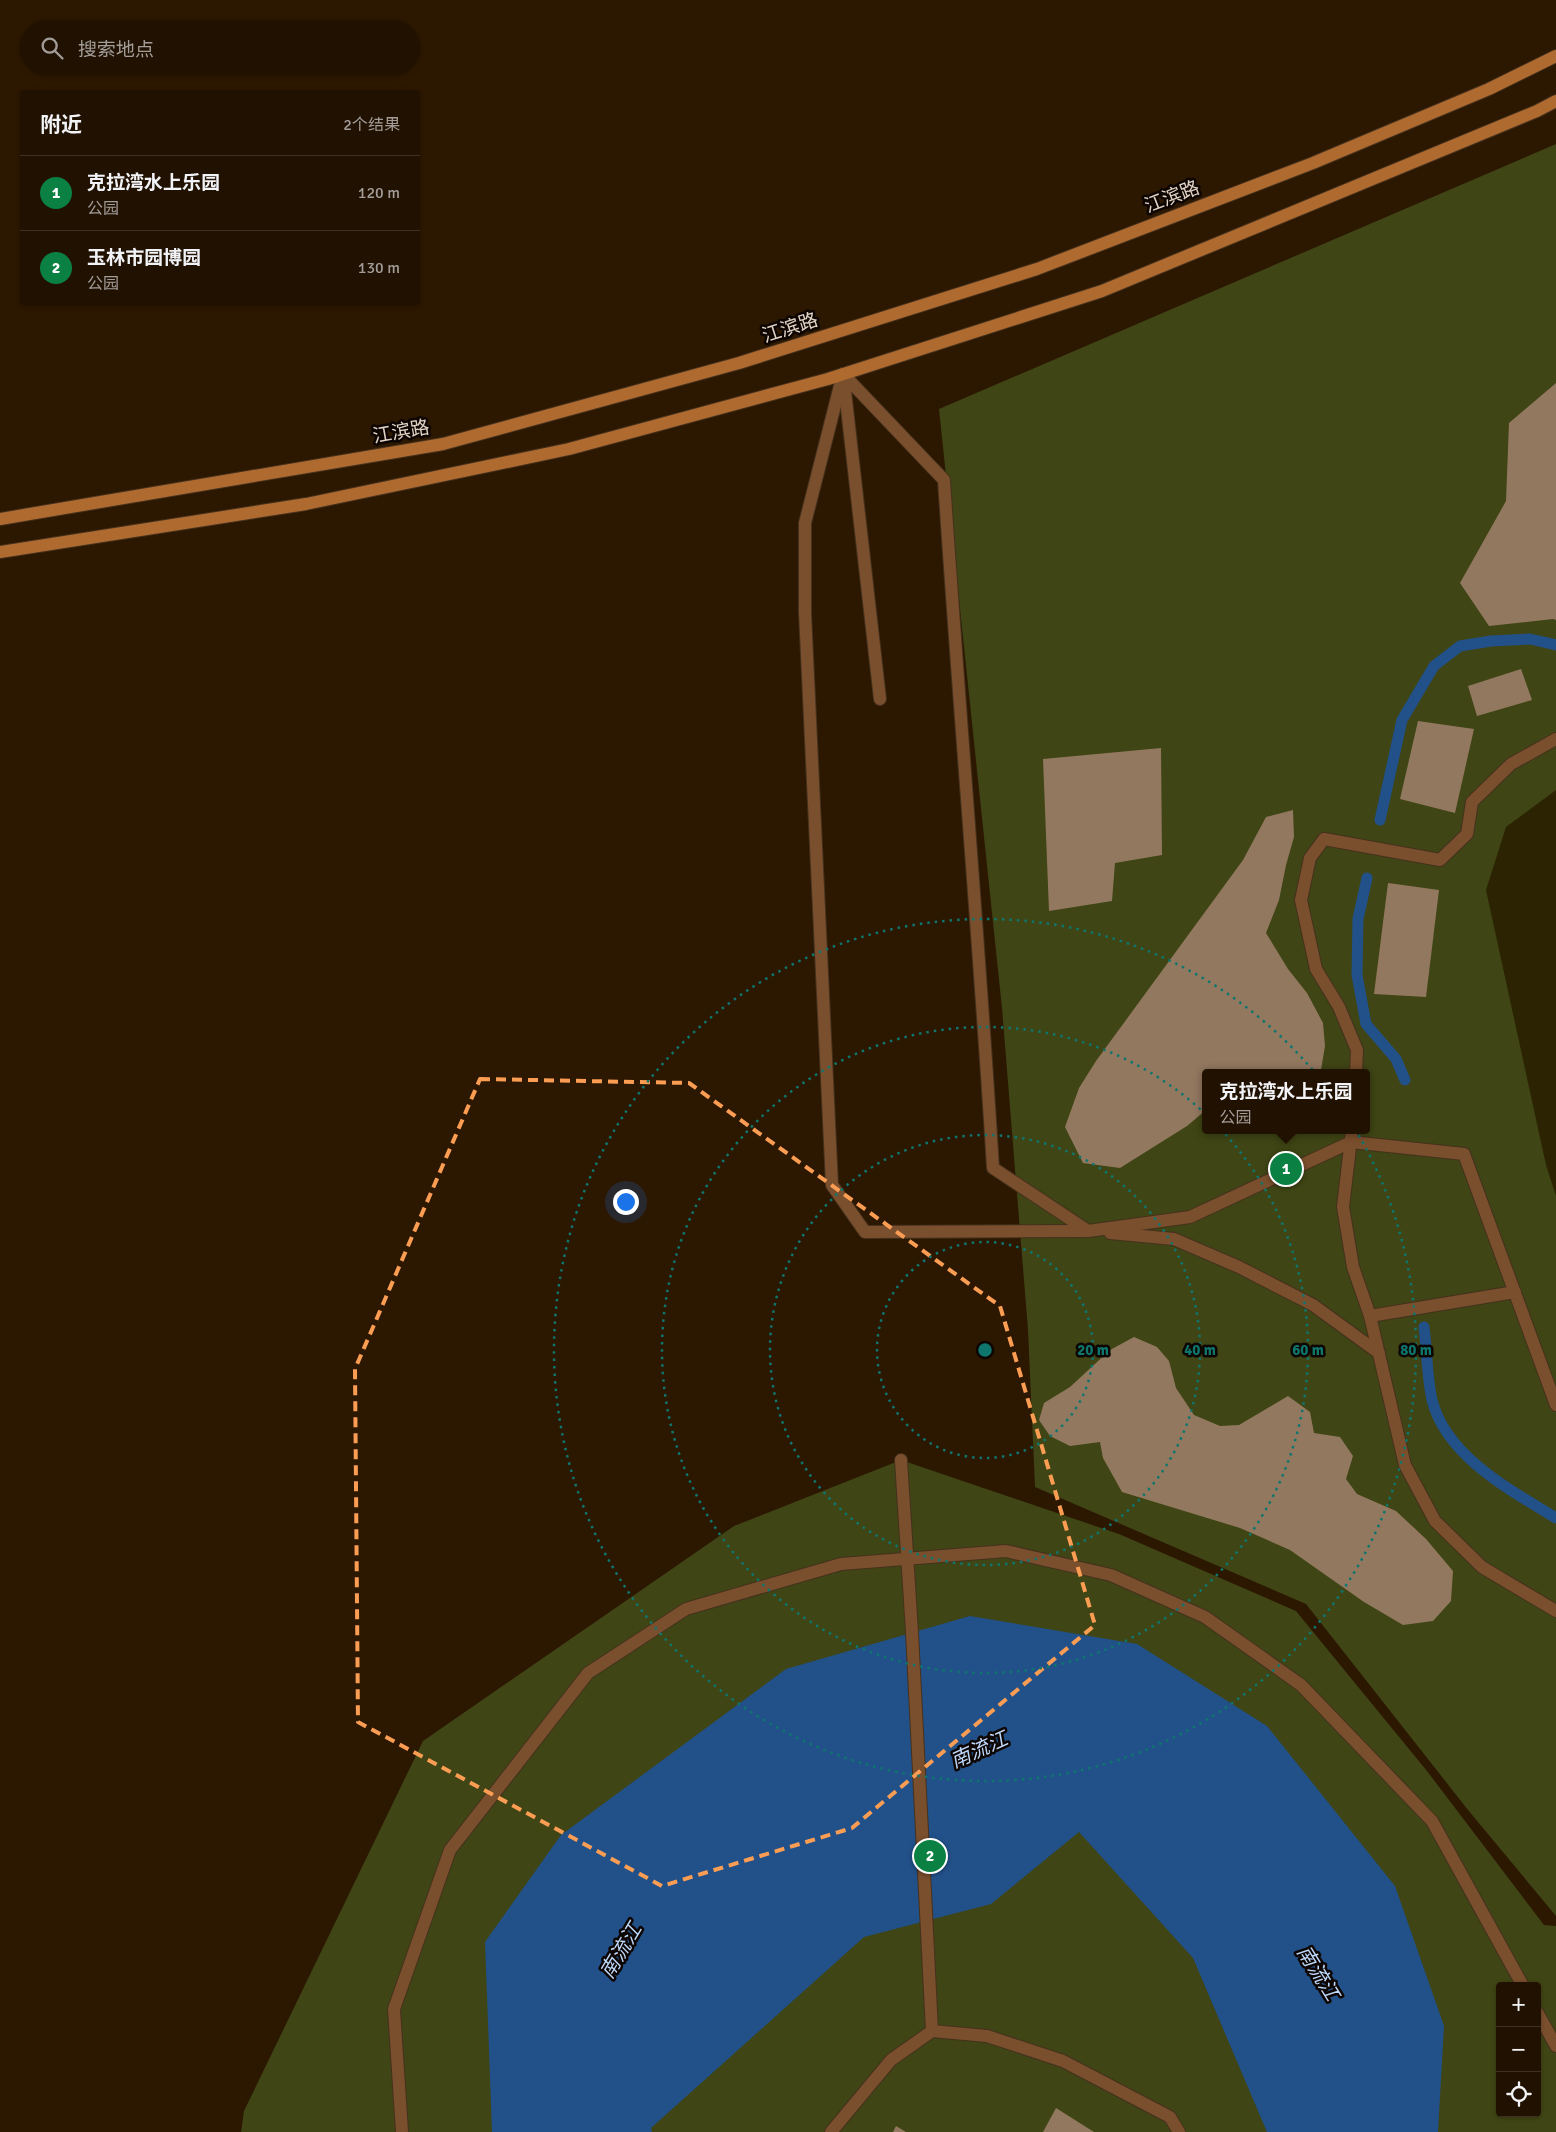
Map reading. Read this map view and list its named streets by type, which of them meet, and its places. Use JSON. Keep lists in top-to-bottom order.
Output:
{
  "streets": {
    "main road": ["江滨路"]
  },
  "water": ["南流江"],
  "page": {
    "search": "搜索地点",
    "heading": ["附近", "2个结果"],
    "list": [
      {
        "mark": "1",
        "name": "克拉湾水上乐园",
        "note": "公园",
        "value": "120 m"
      },
      {
        "mark": "2",
        "name": "玉林市园博园",
        "note": "公园",
        "value": "130 m"
      }
    ],
    "popup": ["克拉湾水上乐园", "公园"],
    "pins": ["1", "2"],
    "map_buttons": ["+", "−"]
  },
  "rings": [
    "20 m",
    "40 m",
    "60 m",
    "80 m"
  ]
}
